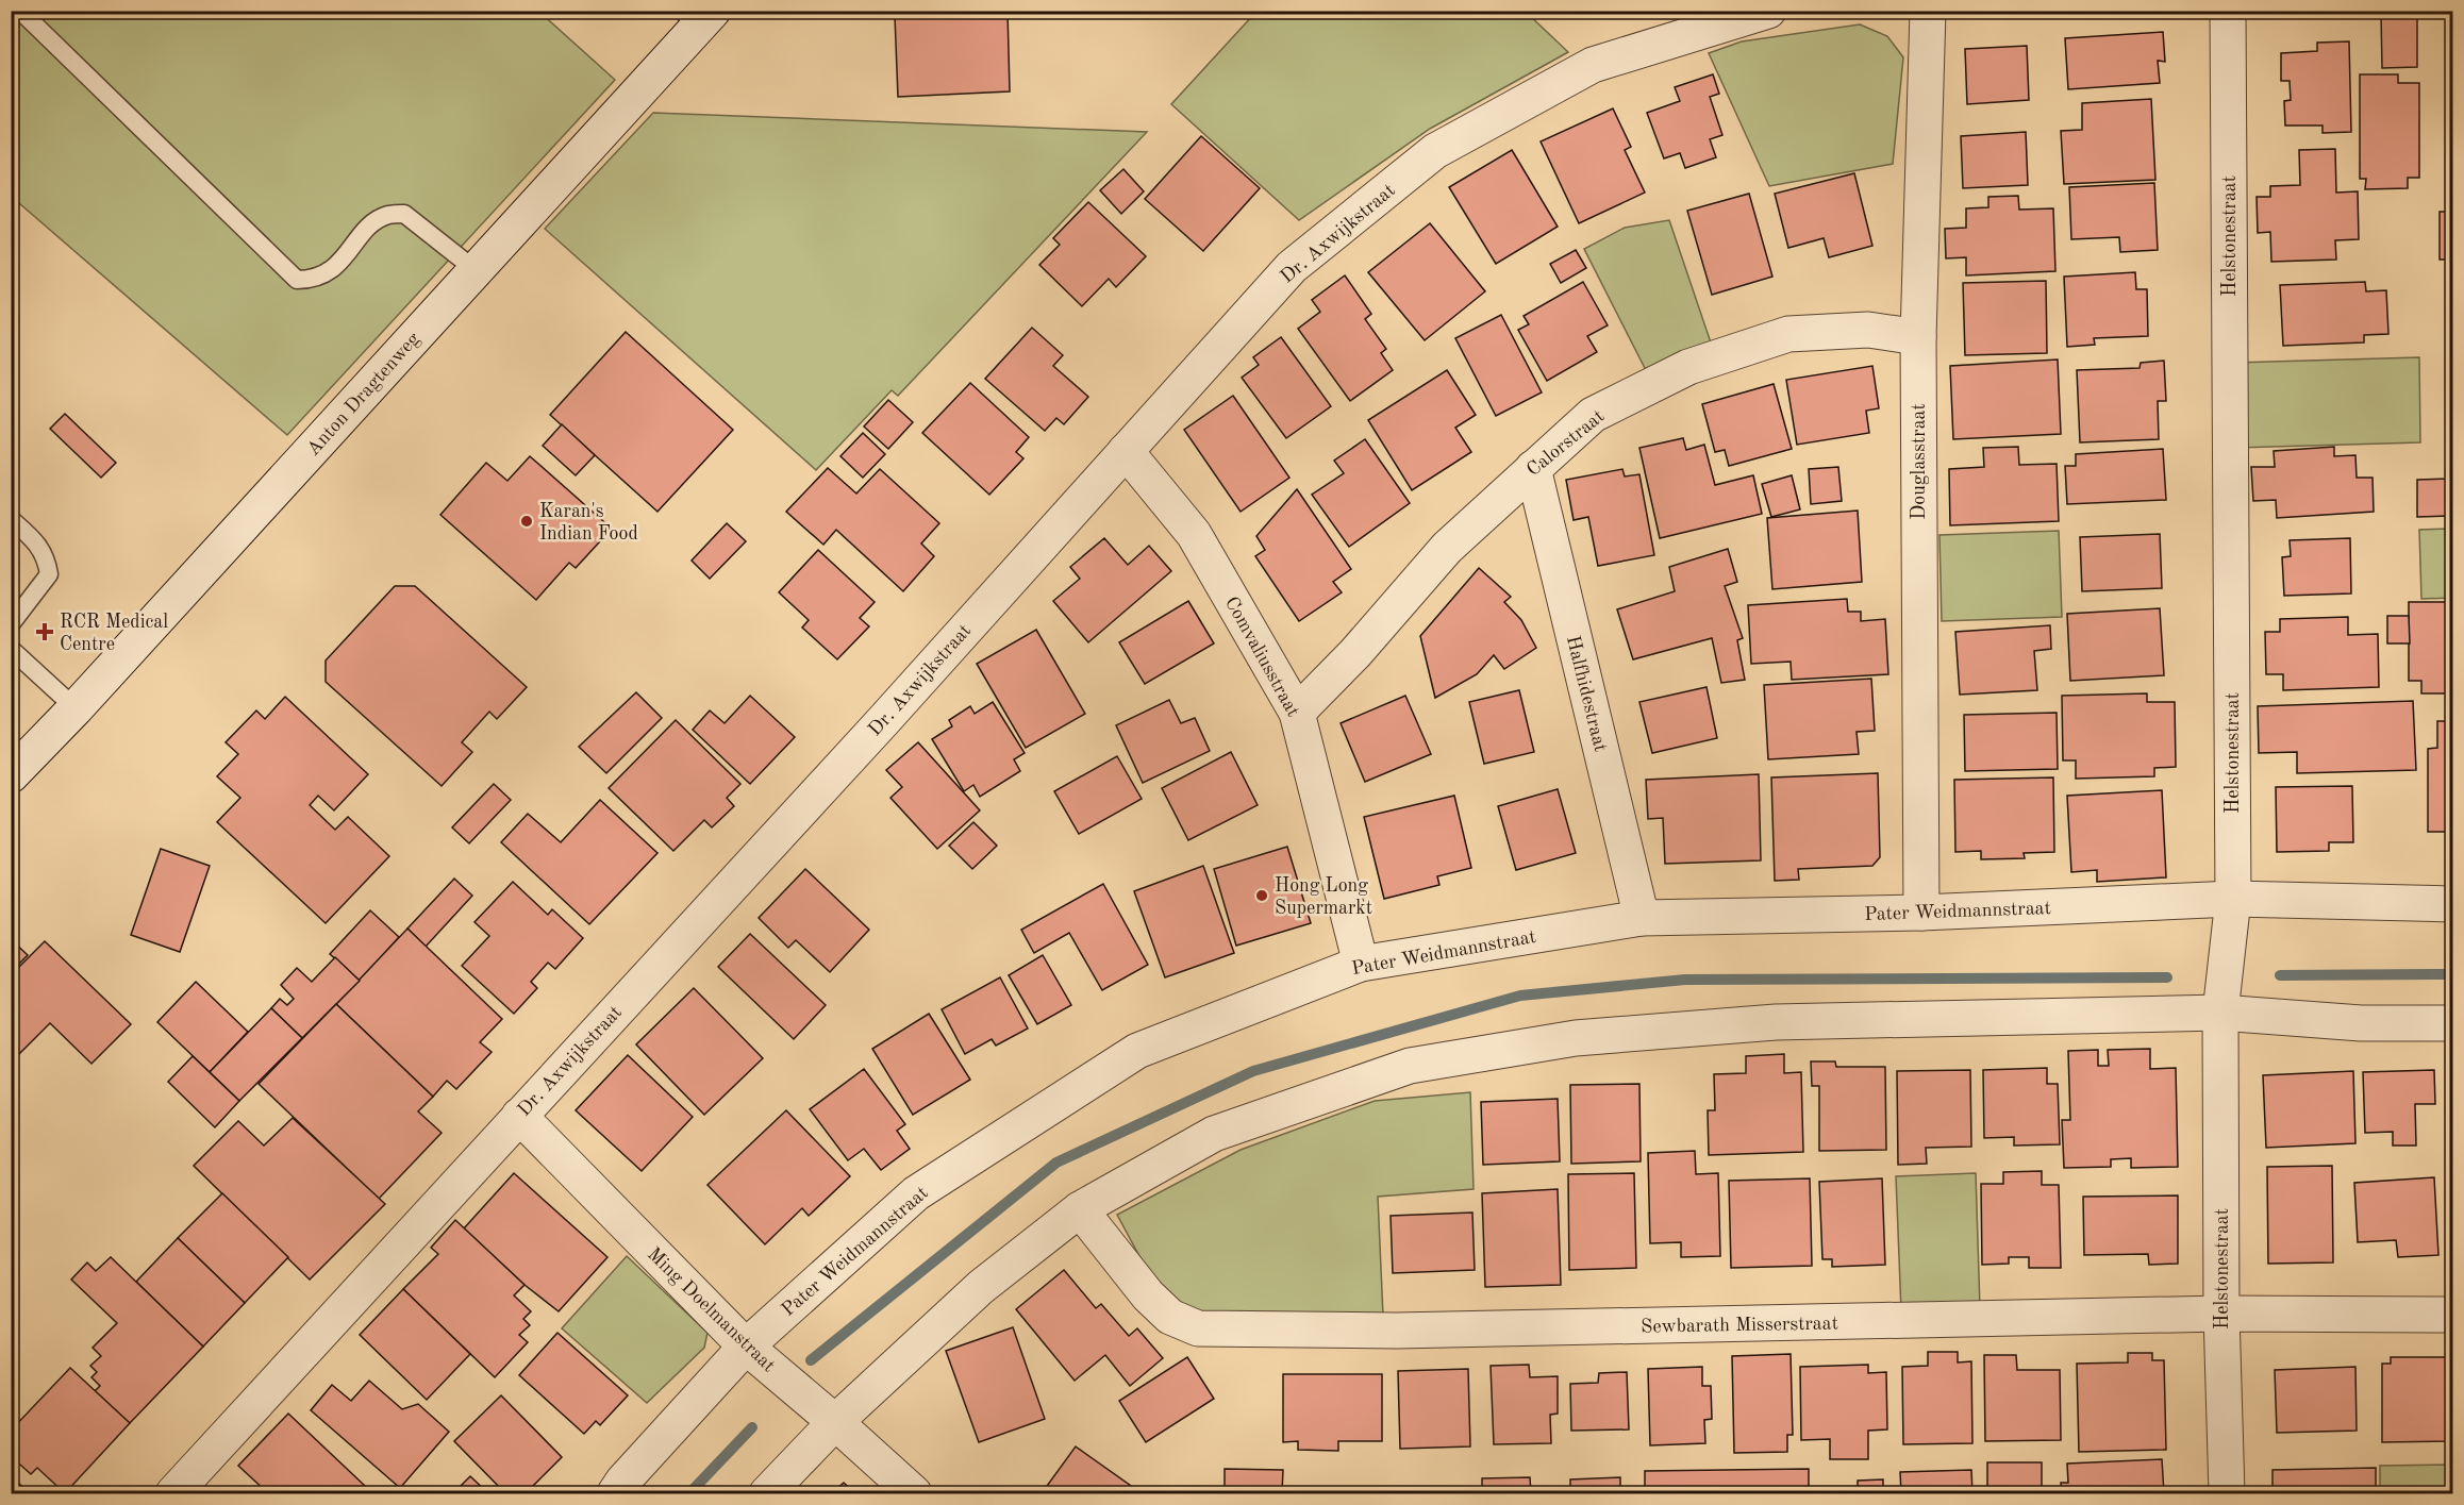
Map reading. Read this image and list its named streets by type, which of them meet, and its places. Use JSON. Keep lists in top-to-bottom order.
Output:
{
  "streets": {
    "street": [
      "Dr. Axwijkstraat",
      "Helstonestraat",
      "Anton Dragtenweg",
      "Calorstraat",
      "Douglasstraat",
      "Comvaliusstraat",
      "Halfhidestraat",
      "Pater Weidmannstraat",
      "Ming Doelmanstraat",
      "Sewbarath Misserstraat"
    ]
  },
  "crossings": [
    ["Dr. Axwijkstraat", "Comvaliusstraat"],
    ["Dr. Axwijkstraat", "Ming Doelmanstraat"],
    ["Helstonestraat", "Pater Weidmannstraat"],
    ["Helstonestraat", "Sewbarath Misserstraat"],
    ["Calorstraat", "Douglasstraat"],
    ["Calorstraat", "Comvaliusstraat"],
    ["Calorstraat", "Halfhidestraat"],
    ["Douglasstraat", "Pater Weidmannstraat"],
    ["Comvaliusstraat", "Pater Weidmannstraat"],
    ["Halfhidestraat", "Pater Weidmannstraat"],
    ["Pater Weidmannstraat", "Ming Doelmanstraat"]
  ],
  "places": {
    "other": ["Karan's Indian Food", "Hong Long Supermarkt"],
    "health": ["RCR Medical Centre"]
  }
}
